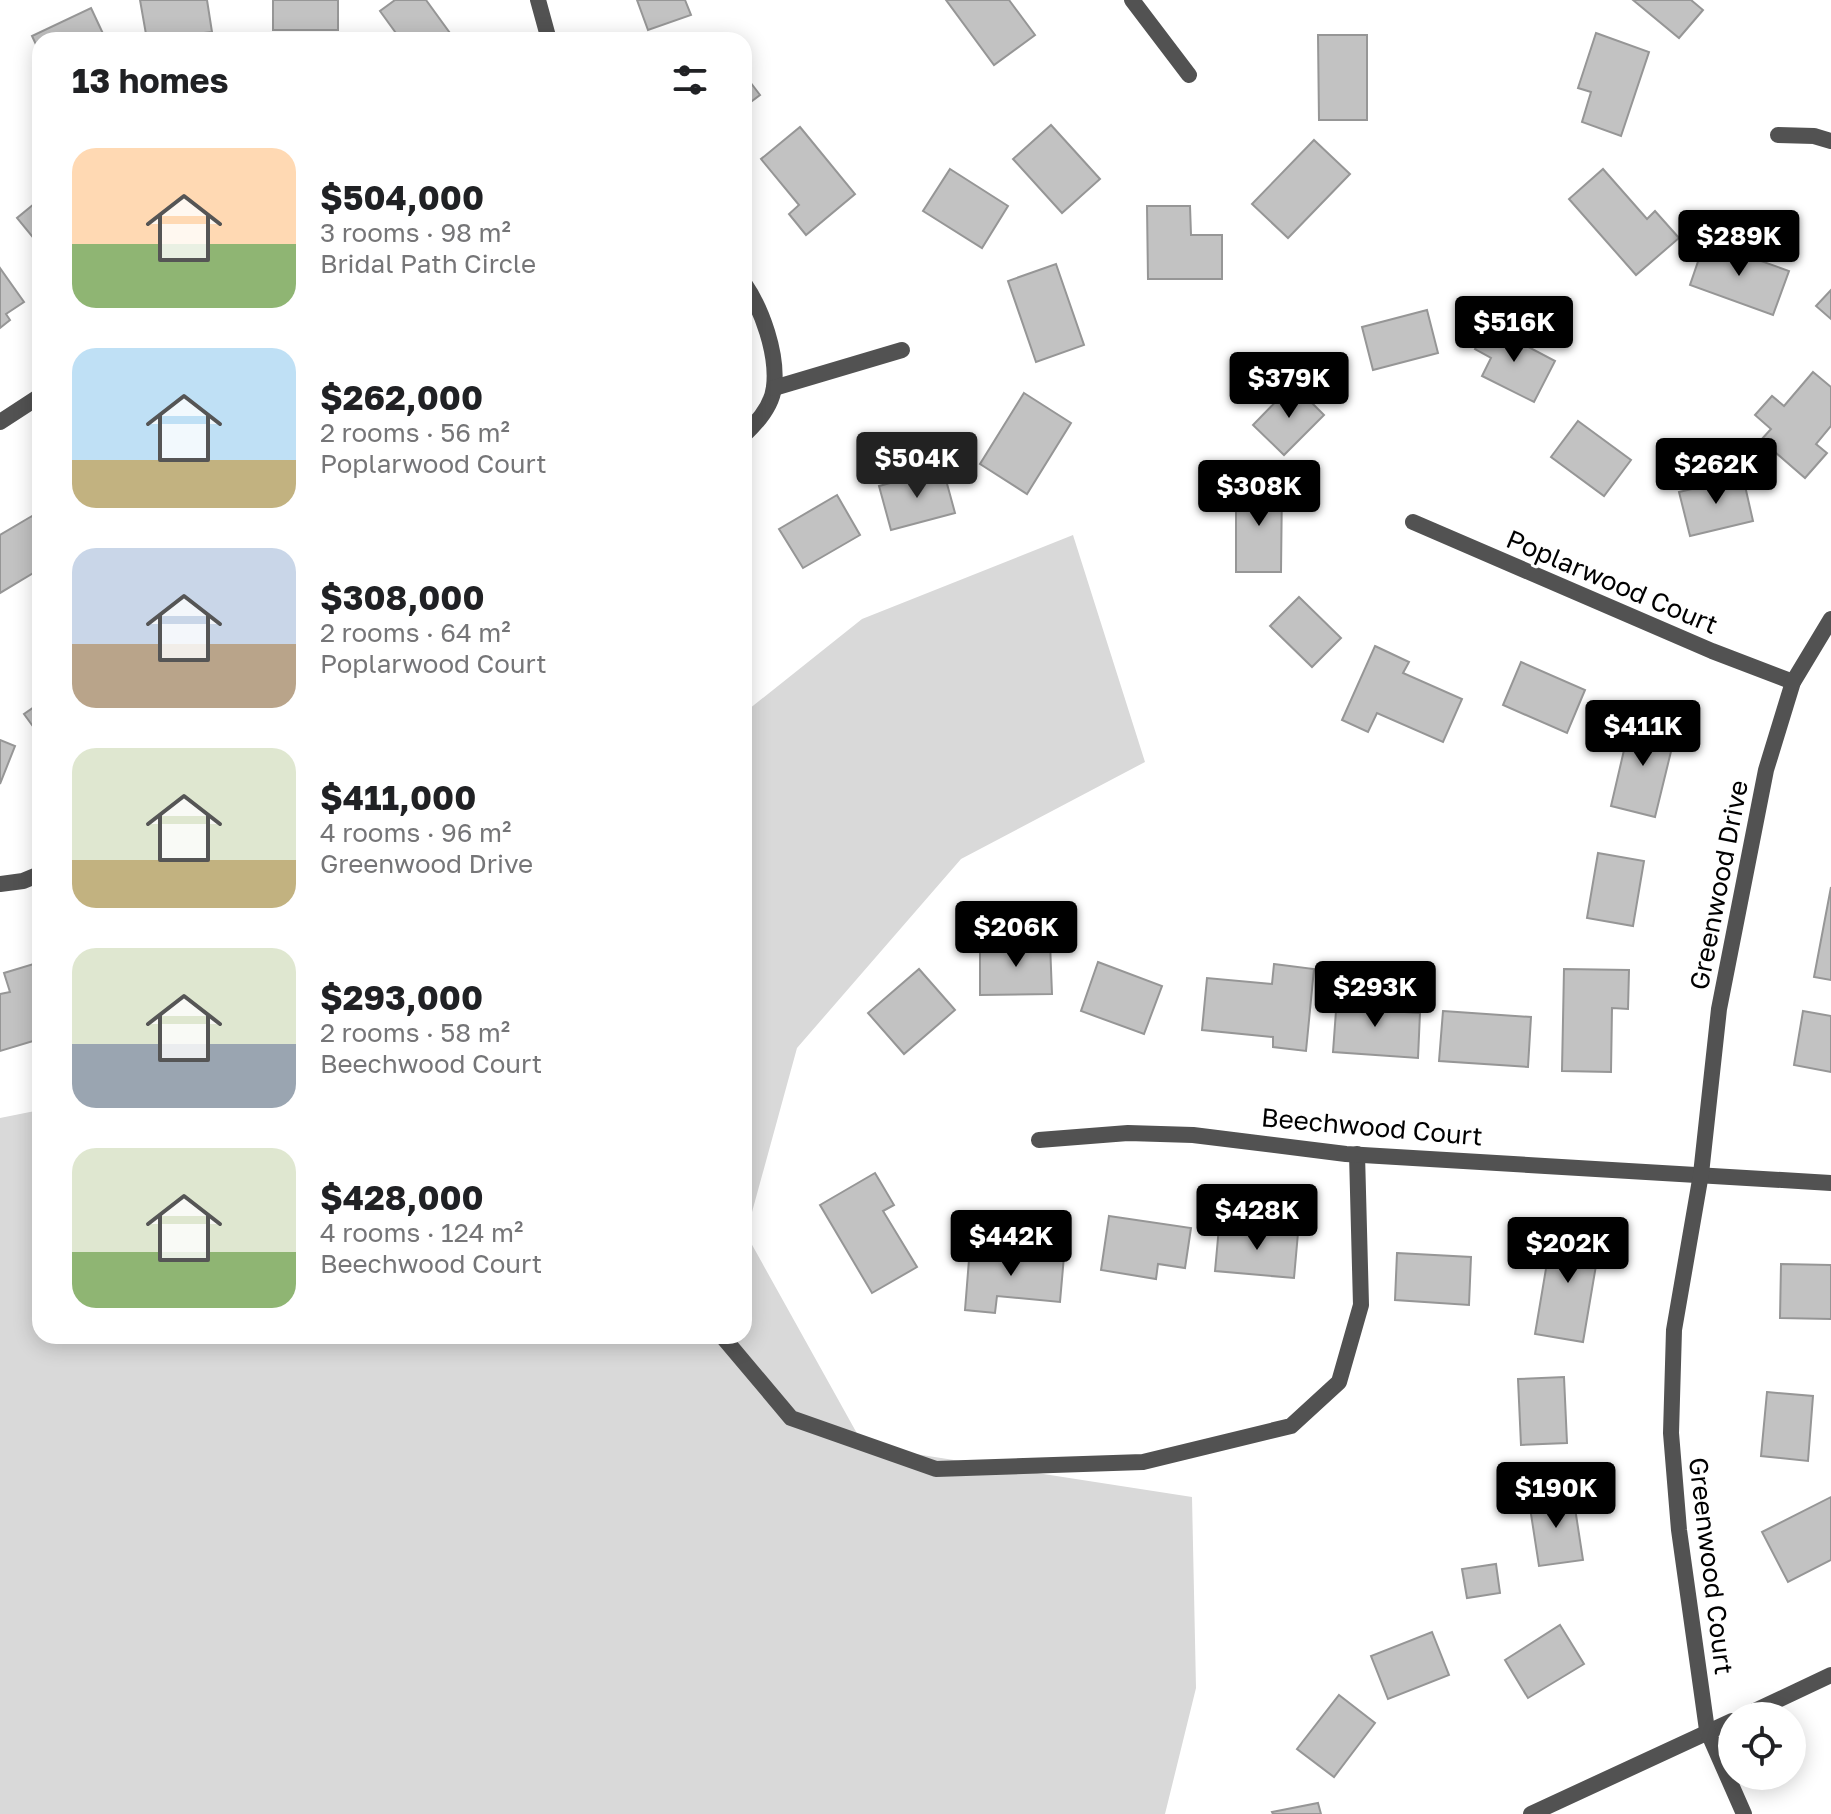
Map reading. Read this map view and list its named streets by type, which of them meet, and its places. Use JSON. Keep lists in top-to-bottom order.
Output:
{
  "streets": {
    "street": [
      "Poplarwood Court",
      "Greenwood Drive",
      "Beechwood Court",
      "Greenwood Court"
    ]
  },
  "crossings": [
    ["Poplarwood Court", "Greenwood Drive"],
    ["Greenwood Drive", "Beechwood Court"],
    ["Greenwood Drive", "Greenwood Court"],
    ["Beechwood Court", "Greenwood Court"]
  ],
  "page": {
    "heading": "13 homes",
    "list": [
      {
        "name": "$504,000",
        "note": "3 rooms · 98 m² · Bridal Path Circle"
      },
      {
        "name": "$262,000",
        "note": "2 rooms · 56 m² · Poplarwood Court"
      },
      {
        "name": "$308,000",
        "note": "2 rooms · 64 m² · Poplarwood Court"
      },
      {
        "name": "$411,000",
        "note": "4 rooms · 96 m² · Greenwood Drive"
      },
      {
        "name": "$293,000",
        "note": "2 rooms · 58 m² · Beechwood Court"
      },
      {
        "name": "$428,000",
        "note": "4 rooms · 124 m² · Beechwood Court"
      }
    ],
    "price": [
      "$289K",
      "$516K",
      "$379K",
      "$504K",
      "$262K",
      "$308K",
      "$411K",
      "$206K",
      "$293K",
      "$428K",
      "$442K",
      "$202K",
      "$190K"
    ]
  }
}
